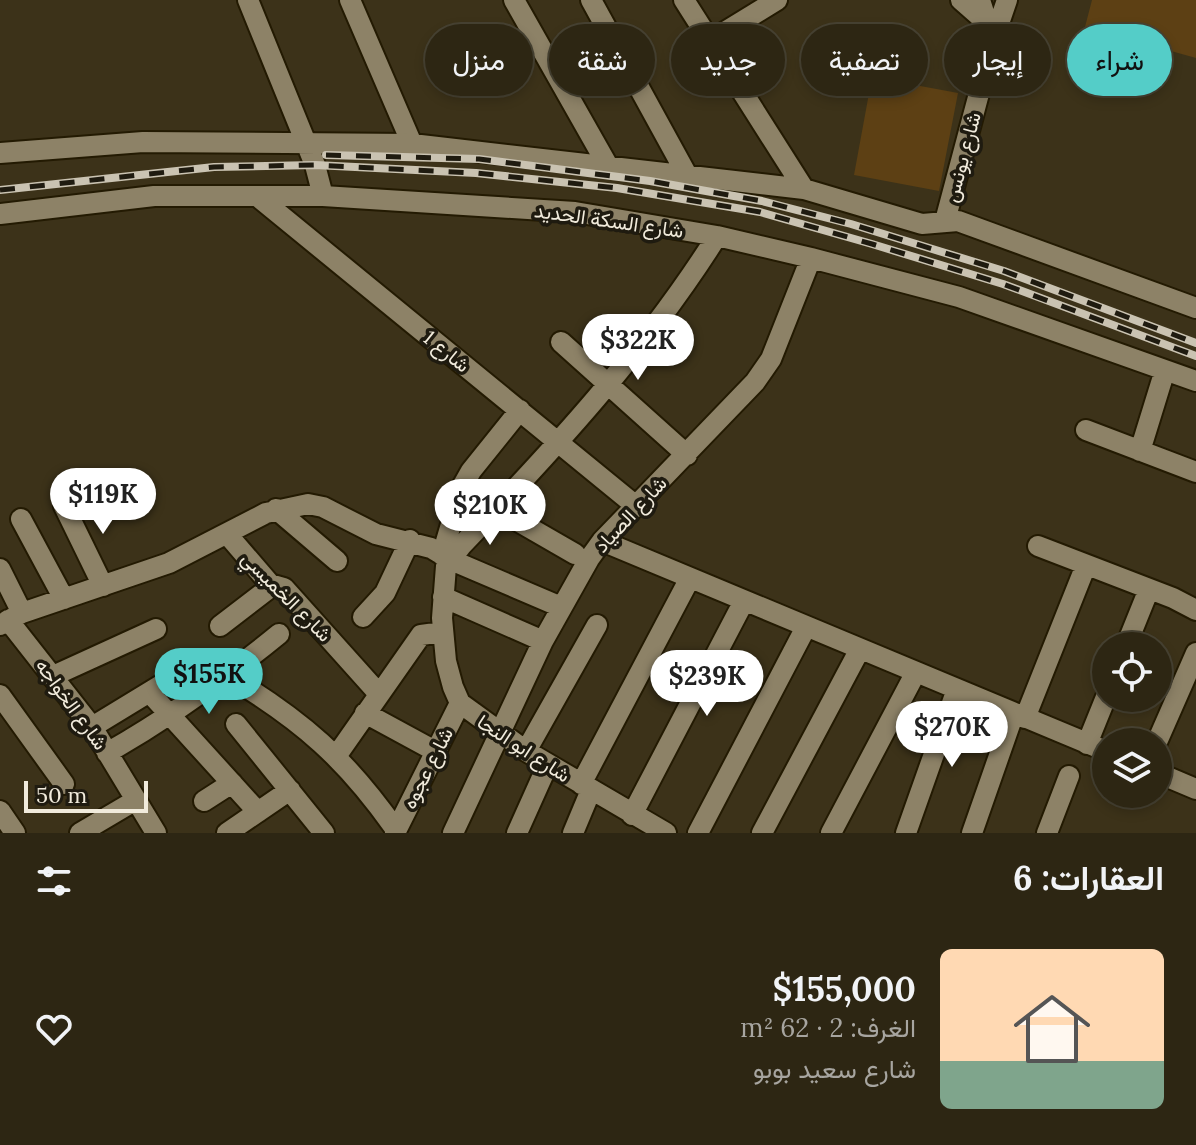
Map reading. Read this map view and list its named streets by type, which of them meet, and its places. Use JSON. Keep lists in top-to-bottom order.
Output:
{
  "streets": {
    "street": [
      "شارع يونس",
      "شارع السكة الحديد",
      "شارع 1",
      "شارع الصياد",
      "شارع الخميسي",
      "شارع الخواجه",
      "شارع ابو النجا",
      "شارع عجوه"
    ]
  },
  "crossings": [
    ["شارع السكة الحديد", "شارع 1"],
    ["شارع السكة الحديد", "شارع الصياد"],
    ["شارع السكة الحديد", "شارع ابو النجا"],
    ["شارع 1", "شارع الصياد"],
    ["شارع 1", "شارع ابو النجا"],
    ["شارع الصياد", "شارع ابو النجا"],
    ["شارع ابو النجا", "شارع عجوه"]
  ],
  "scale_bar": "50 m",
  "page": {
    "chip": [
      "شراء",
      "إيجار",
      "تصفية",
      "جديد",
      "شقة",
      "منزل"
    ],
    "price": [
      "$322K",
      "$119K",
      "$210K",
      "$155K",
      "$239K",
      "$270K"
    ],
    "scale": "50 m",
    "heading": "العقارات: 6",
    "list": [
      {
        "name": "$155,000",
        "note": "الغرف: 2 · 62 m² · شارع سعيد بوبو"
      }
    ]
  }
}
